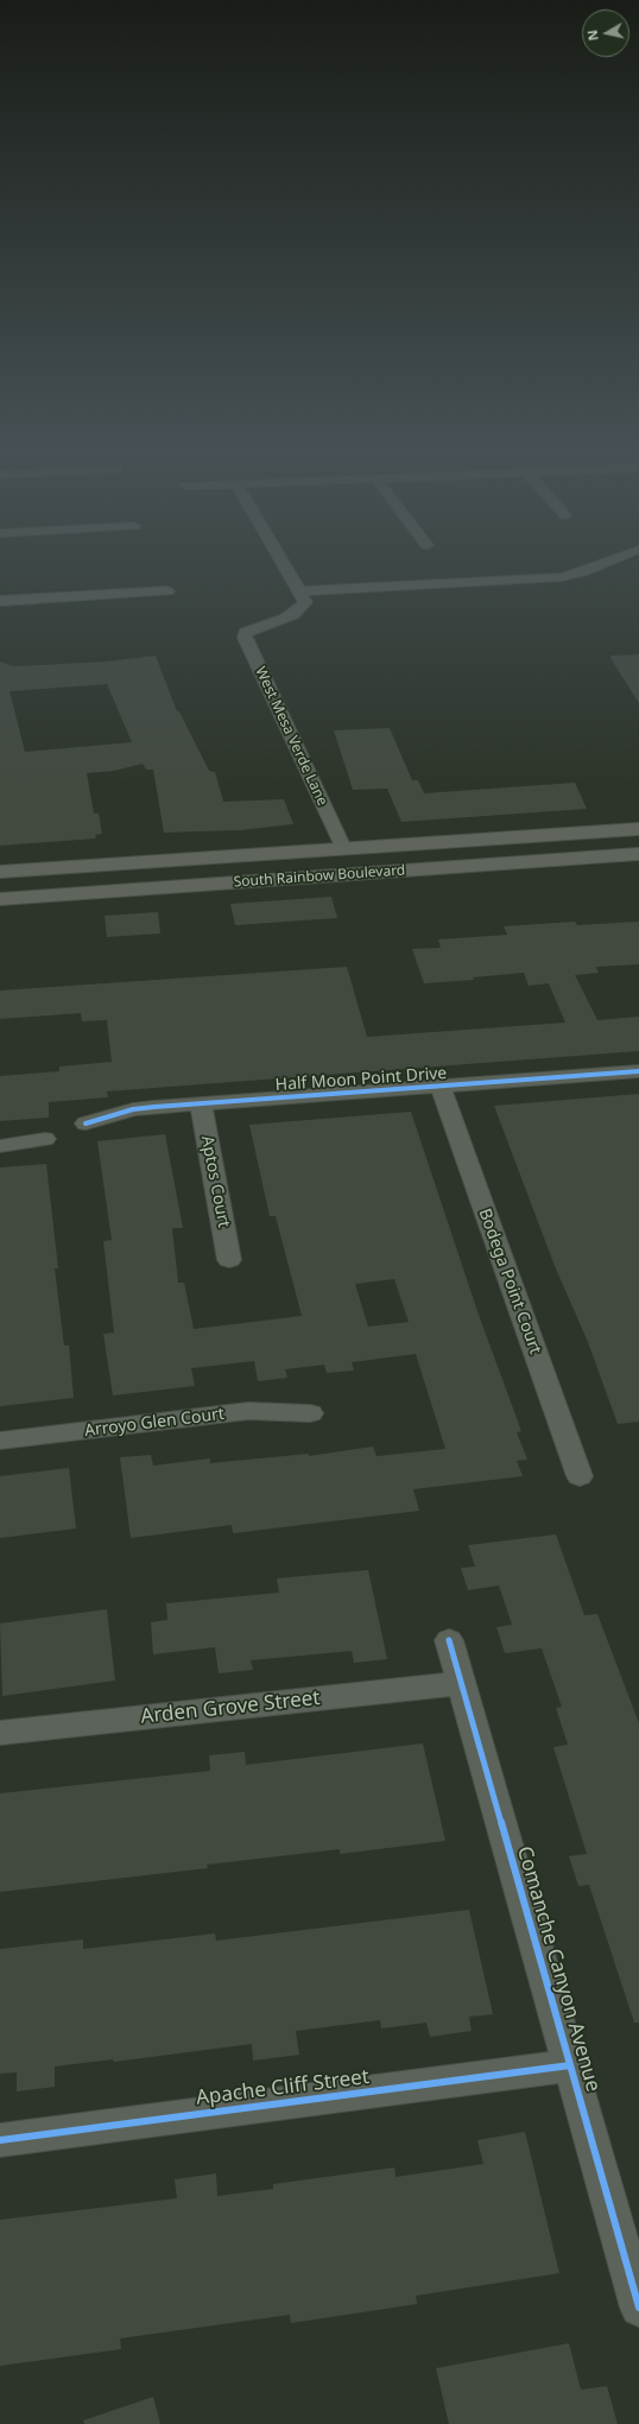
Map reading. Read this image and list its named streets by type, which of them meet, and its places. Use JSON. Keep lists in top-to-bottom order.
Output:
{
  "streets": {
    "main road": ["South Rainbow Boulevard"],
    "street": [
      "West Mesa Verde Lane",
      "Half Moon Point Drive",
      "Aptos Court",
      "Bodega Point Court",
      "Arroyo Glen Court",
      "Arden Grove Street",
      "Comanche Canyon Avenue",
      "Apache Cliff Street"
    ]
  },
  "crossings": [
    ["West Mesa Verde Lane", "South Rainbow Boulevard"],
    ["Half Moon Point Drive", "Aptos Court"],
    ["Half Moon Point Drive", "Bodega Point Court"],
    ["Arden Grove Street", "Comanche Canyon Avenue"],
    ["Comanche Canyon Avenue", "Apache Cliff Street"]
  ],
  "north": "left"
}
